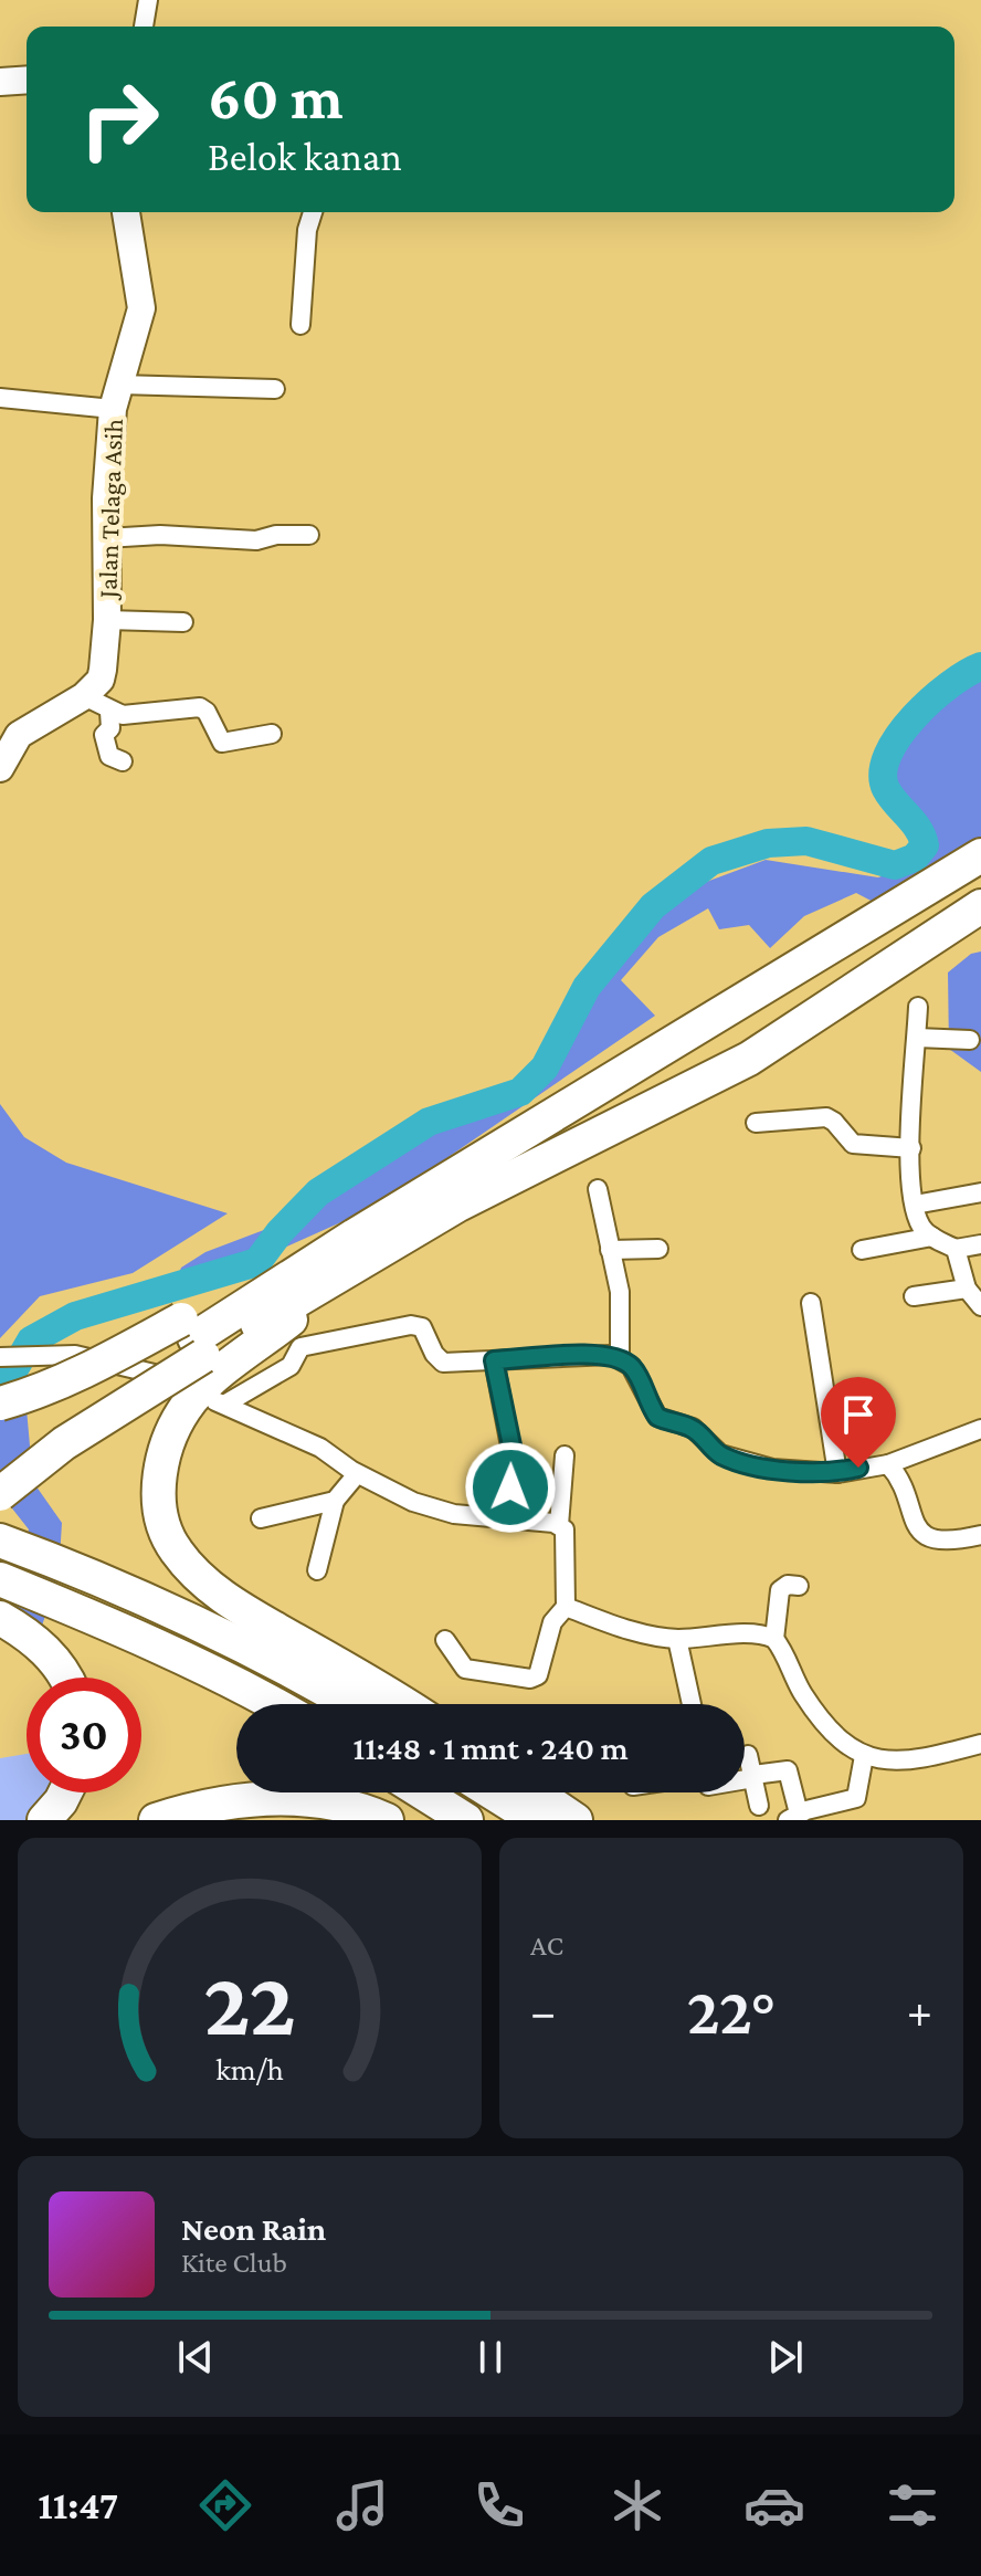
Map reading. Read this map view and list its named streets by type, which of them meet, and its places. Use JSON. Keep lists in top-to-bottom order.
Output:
{
  "streets": {
    "street": ["Jalan Telaga Asih"]
  },
  "page": {
    "turn": ["60 m", "Belok kanan"],
    "limit": "30",
    "trip": "11:48 · 1 mnt · 240 m",
    "tile": "AC",
    "heat": ["−", "22°", "+"],
    "song": ["Neon Rain", "Kite Club"],
    "tabs": "11:47",
    "gauge": ["22", "km/h"]
  }
}
